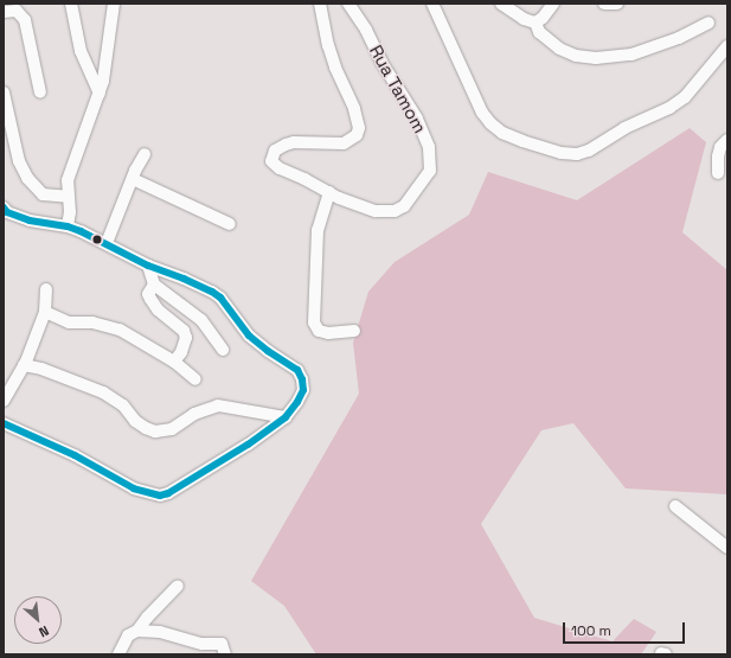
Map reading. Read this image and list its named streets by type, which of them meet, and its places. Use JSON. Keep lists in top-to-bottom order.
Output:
{
  "streets": {
    "street": ["Rua Tamom"]
  },
  "scale_bar": "100 m",
  "north": "bottom right"
}
